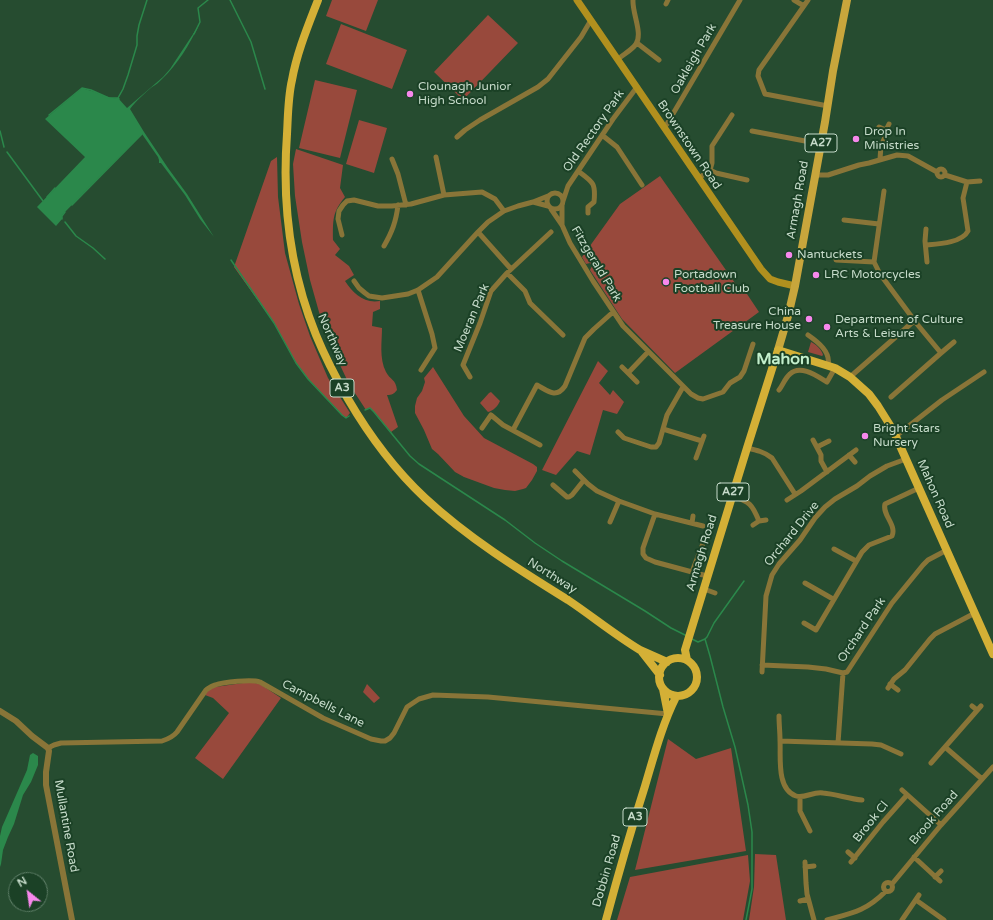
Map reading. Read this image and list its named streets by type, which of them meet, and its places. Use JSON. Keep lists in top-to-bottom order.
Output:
{
  "streets": {
    "highway": [
      "A27",
      "Armagh Road",
      "Northway",
      "A3",
      "Mahon Road",
      "Dobbin Road"
    ],
    "main road": ["Brownstown Road"],
    "street": [
      "Oakleigh Park",
      "Old Rectory Park",
      "Fitzgerald Park",
      "Moeran Park",
      "Orchard Drive",
      "Orchard Park",
      "Campbells Lane",
      "Brook Road",
      "Brook Cl",
      "Mullantine Road"
    ]
  },
  "crossings": [
    ["Oakleigh Park", "Brownstown Road"],
    ["Old Rectory Park", "Brownstown Road"],
    ["Old Rectory Park", "Fitzgerald Park"],
    ["A27", "Brownstown Road"],
    ["A27", "Armagh Road"],
    ["A27", "Mahon Road"],
    ["Brownstown Road", "Armagh Road"],
    ["Armagh Road", "Northway"],
    ["Armagh Road", "A3"],
    ["Armagh Road", "Mahon Road"],
    ["Armagh Road", "Dobbin Road"],
    ["Northway", "A3"],
    ["Northway", "Dobbin Road"],
    ["A3", "Dobbin Road"],
    ["Mahon Road", "Orchard Drive"],
    ["Mahon Road", "Orchard Park"],
    ["Campbells Lane", "Mullantine Road"],
    ["Campbells Lane", "Dobbin Road"]
  ],
  "districts": ["Mahon"],
  "places": [
    "Clounagh Junior High School",
    "Drop In Ministries",
    "Nantuckets",
    "LRC Motorcycles",
    "Portadown Football Club",
    "China Treasure House",
    "Department of Culture Arts & Leisure",
    "Bright Stars Nursery"
  ],
  "north": "top left"
}
